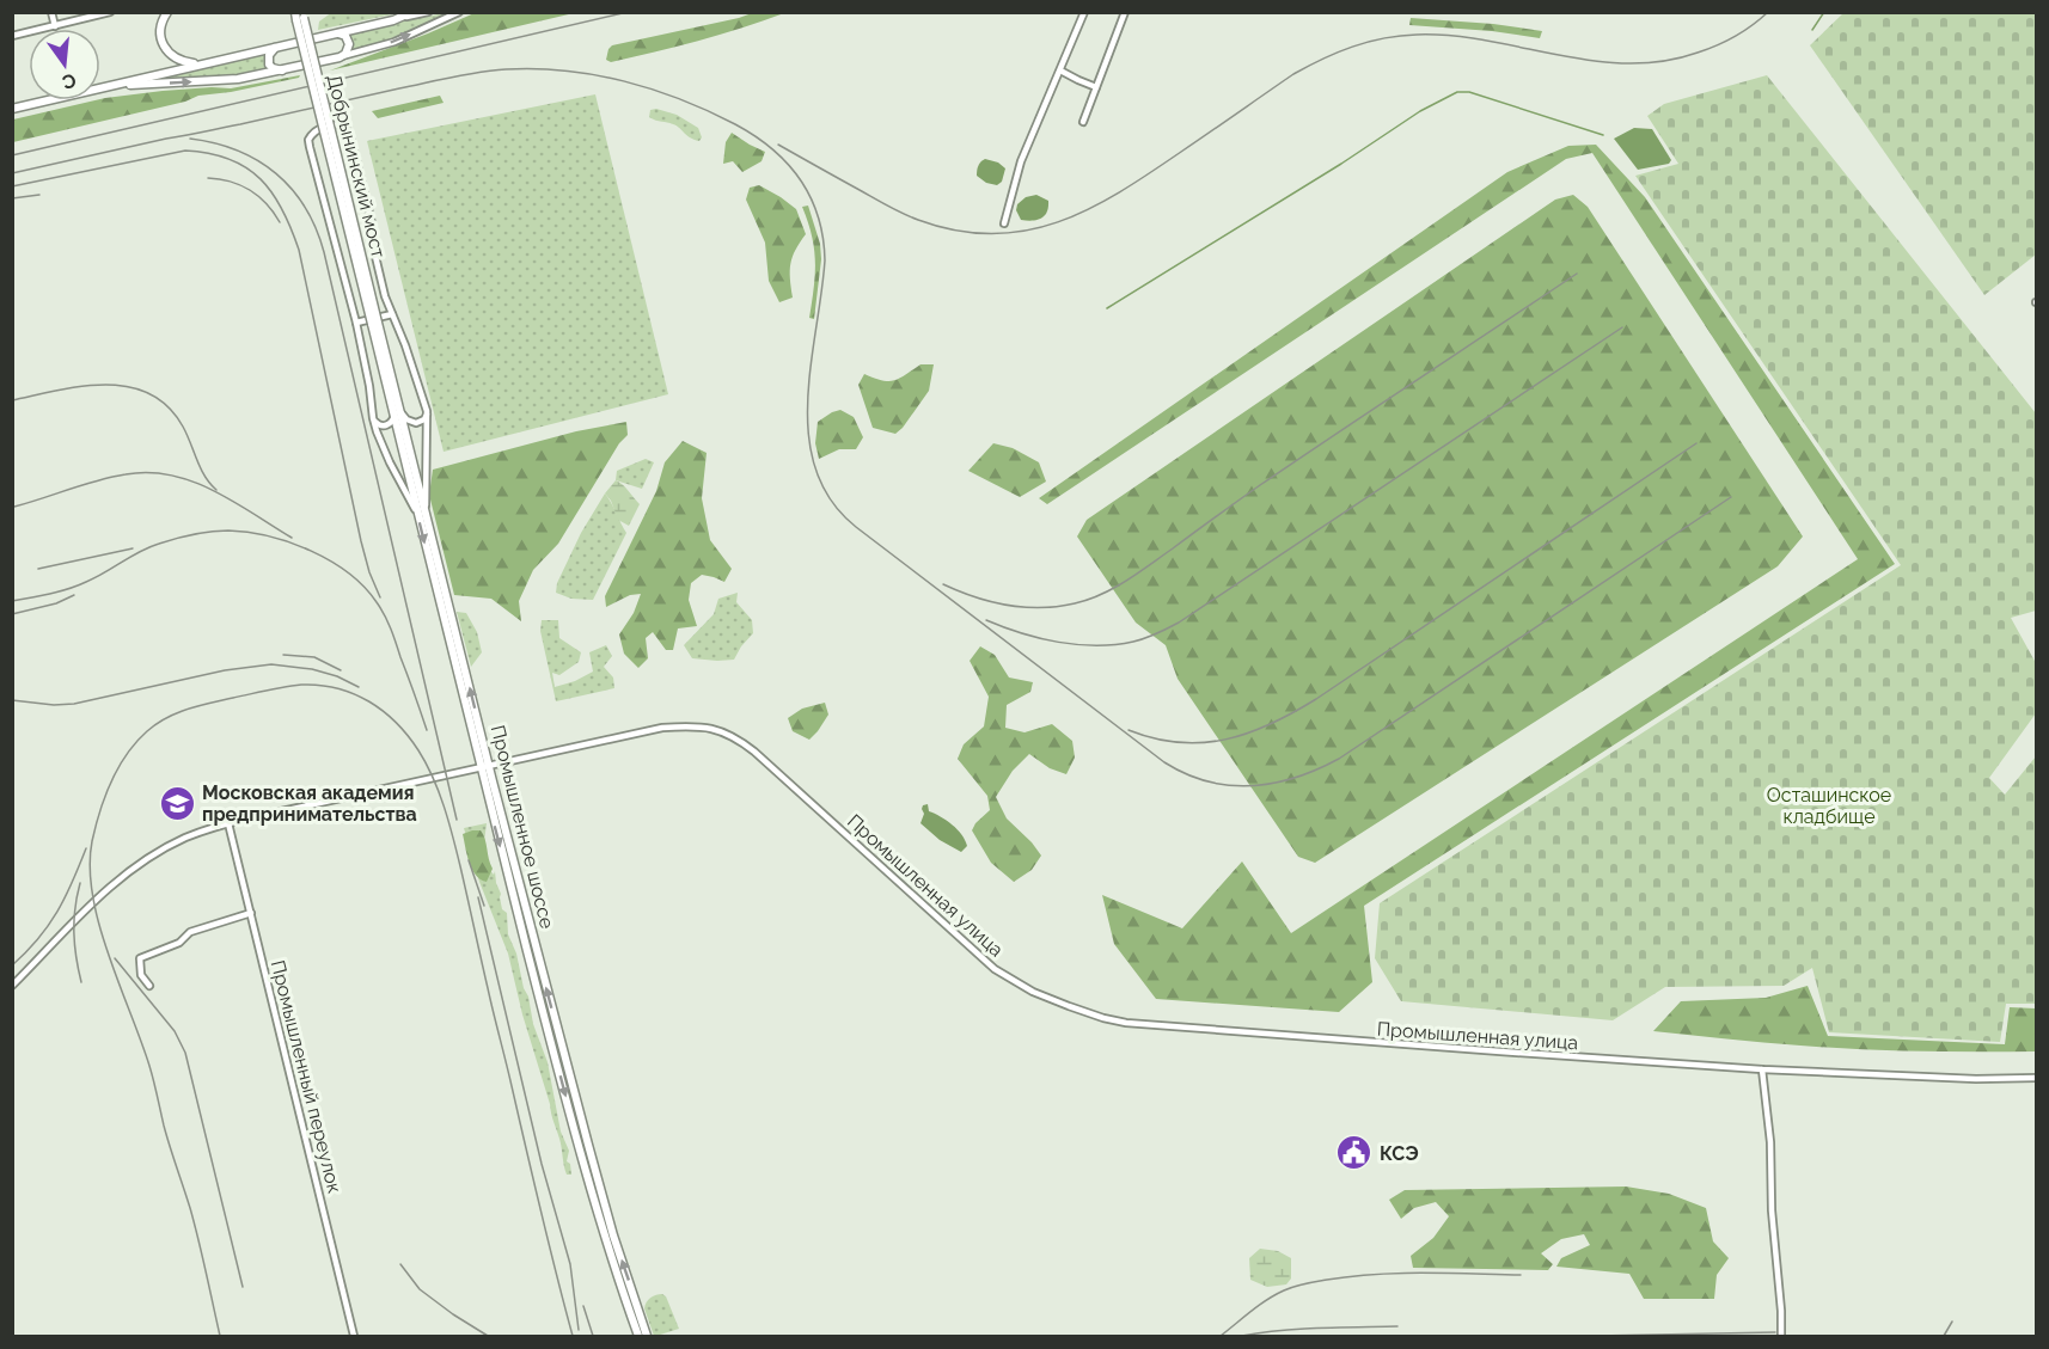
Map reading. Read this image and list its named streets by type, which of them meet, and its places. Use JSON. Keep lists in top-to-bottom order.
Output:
{
  "streets": {
    "main road": ["Добрынинский мост", "Промышленное шоссе"],
    "street": ["Промышленная улица", "Промышленный переулок"]
  },
  "crossings": [
    ["Добрынинский мост", "Промышленное шоссе"],
    ["Промышленное шоссе", "Промышленная улица"],
    ["Промышленная улица", "Промышленный переулок"]
  ],
  "parks": ["Осташинское кладбище"],
  "places": {
    "school or university": ["Московская академия предпринимательства"],
    "public building": ["КСЭ"]
  },
  "north": "bottom"
}
